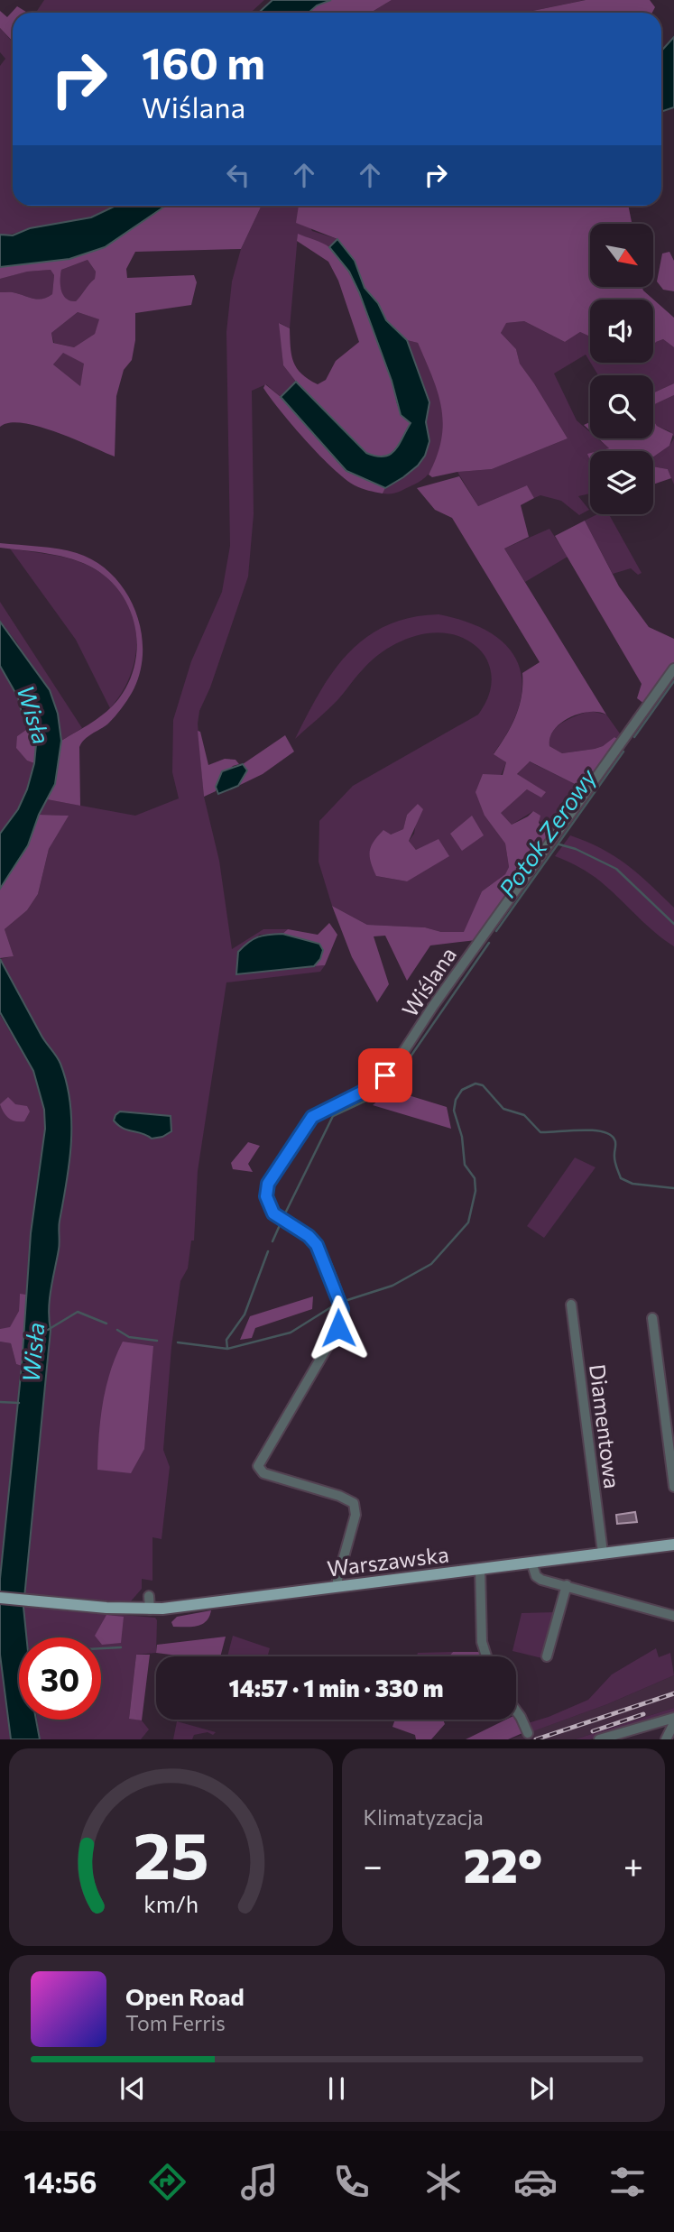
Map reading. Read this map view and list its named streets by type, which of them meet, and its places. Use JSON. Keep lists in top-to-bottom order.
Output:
{
  "streets": {
    "main road": ["Warszawska"],
    "street": ["Wiślana", "Diamentowa"]
  },
  "crossings": [
    ["Wiślana", "Warszawska"],
    ["Diamentowa", "Warszawska"]
  ],
  "water": ["Wisła", "Potok Zerowy"],
  "north": "bottom right",
  "page": {
    "turn": ["160 m", "Wiślana"],
    "limit": "30",
    "trip": "14:57 · 1 min · 330 m",
    "tile": "Klimatyzacja",
    "heat": ["−", "22°", "+"],
    "song": ["Open Road", "Tom Ferris"],
    "tabs": "14:56",
    "gauge": ["25", "km/h"]
  }
}
